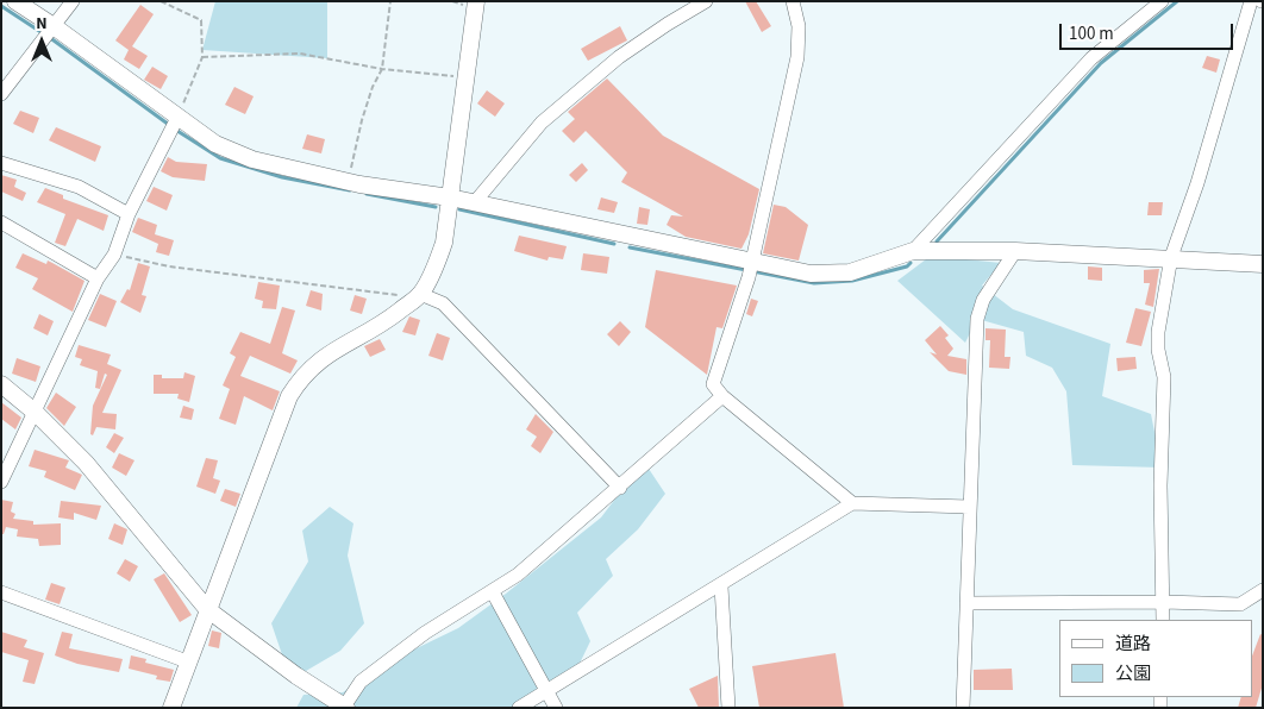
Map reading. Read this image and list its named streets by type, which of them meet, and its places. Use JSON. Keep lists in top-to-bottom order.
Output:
{
  "legend": ["道路", "公園"],
  "scale_bar": "100 m",
  "north": "top"
}
